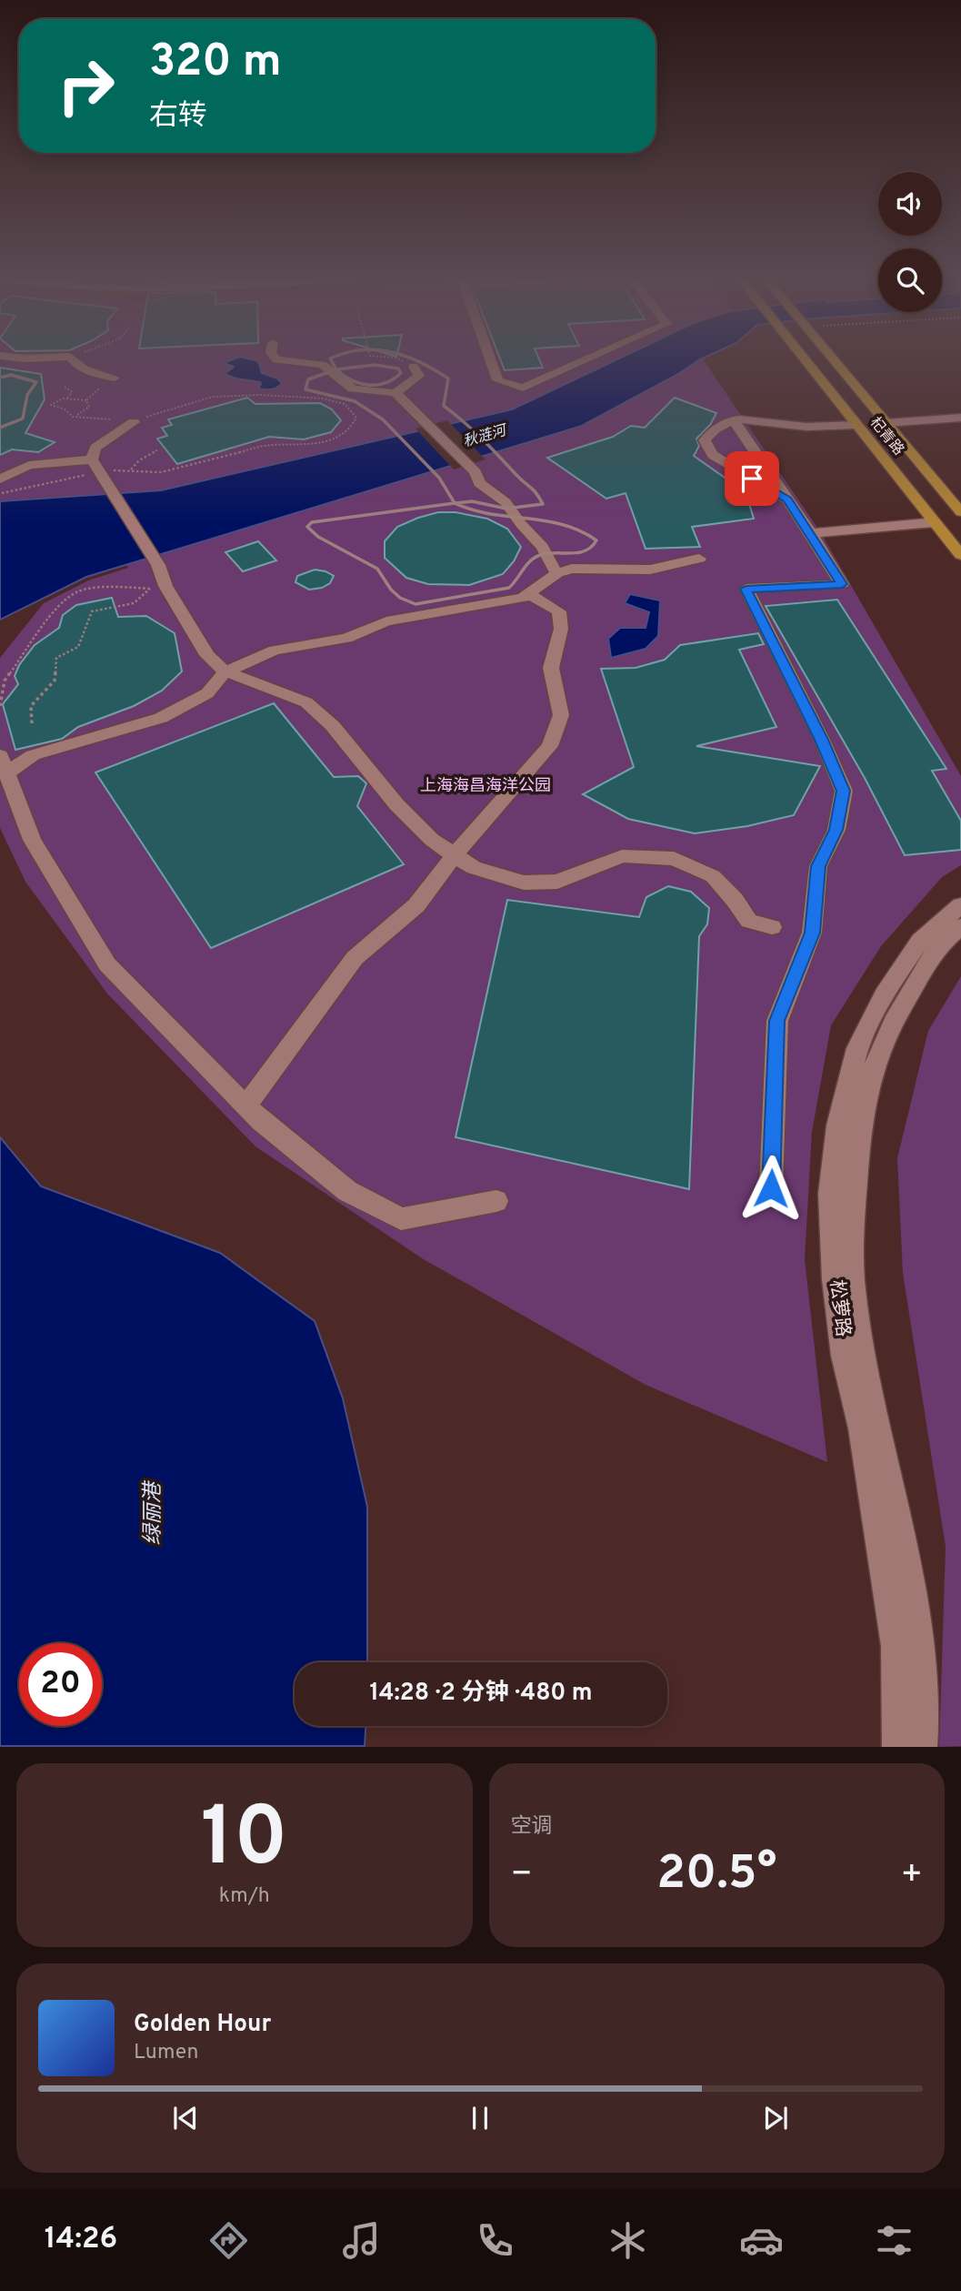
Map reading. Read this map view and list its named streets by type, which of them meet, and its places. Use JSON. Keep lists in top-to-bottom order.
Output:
{
  "streets": {
    "main road": ["杞青路"],
    "street": ["松萝路"]
  },
  "water": ["秋涟河", "绿丽港"],
  "parks": ["上海海昌海洋公园"],
  "page": {
    "turn": ["320 m", "右转"],
    "limit": "20",
    "trip": "14:28 · 2 分钟 · 480 m",
    "tile": [
      ["10", "km/h"],
      "空调"
    ],
    "heat": ["−", "20.5°", "+"],
    "song": ["Golden Hour", "Lumen"],
    "tabs": "14:26"
  }
}
